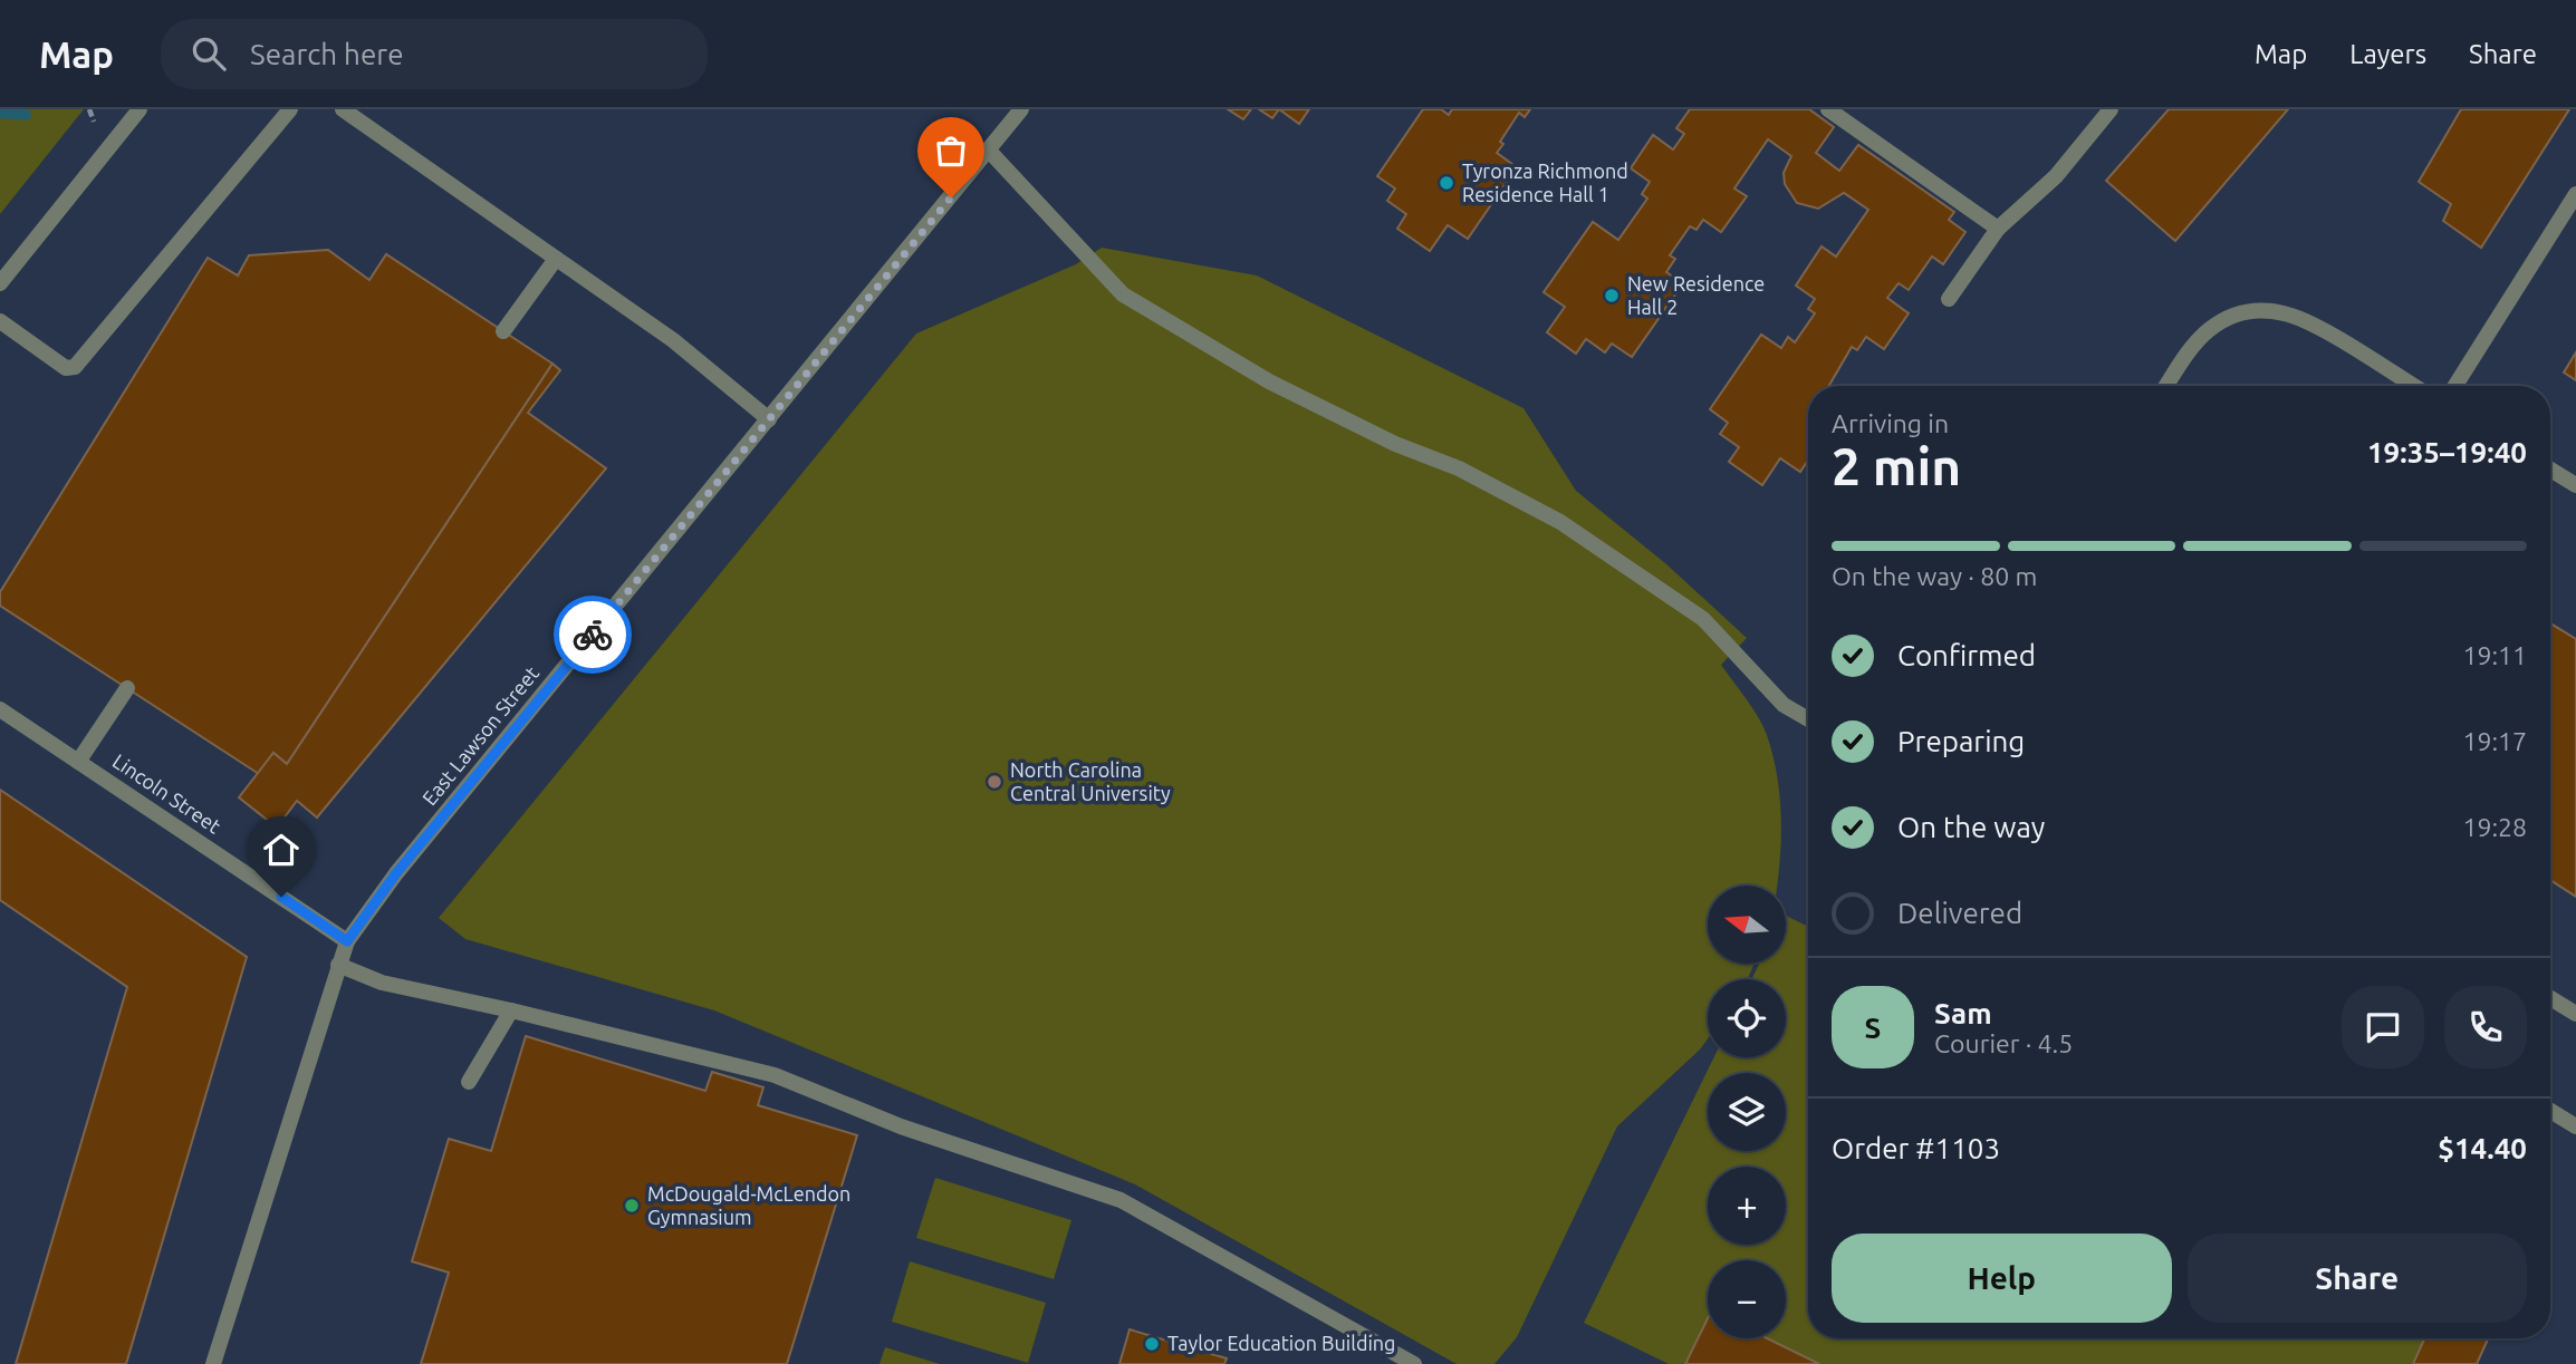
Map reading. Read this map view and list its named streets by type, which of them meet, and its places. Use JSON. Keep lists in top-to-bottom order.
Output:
{
  "streets": {
    "street": ["East Lawson Street", "Lincoln Street"]
  },
  "crossings": [
    ["East Lawson Street", "Lincoln Street"]
  ],
  "places": [
    "Tyronza Richmond Residence Hall 1",
    "New Residence Hall 2",
    "North Carolina Central University",
    "McDougald-McLendon Gymnasium",
    "Taylor Education Building"
  ],
  "north": "left",
  "page": {
    "header": "Map",
    "search": "Search here",
    "nav": ["Map", "Layers", "Share"],
    "heading": ["2 min", "Arriving in", "19:35–19:40"],
    "panel": [
      "Sam",
      "Courier · 4.5",
      "Order #1103",
      "$14.40"
    ],
    "bar": "On the way · 80 m",
    "list": [
      ["Confirmed", "19:11"],
      ["Preparing", "19:17"],
      ["On the way", "19:28"],
      "Delivered"
    ],
    "map_buttons": ["+", "−"],
    "round": "S",
    "buttons": ["Help", "Share"]
  }
}
